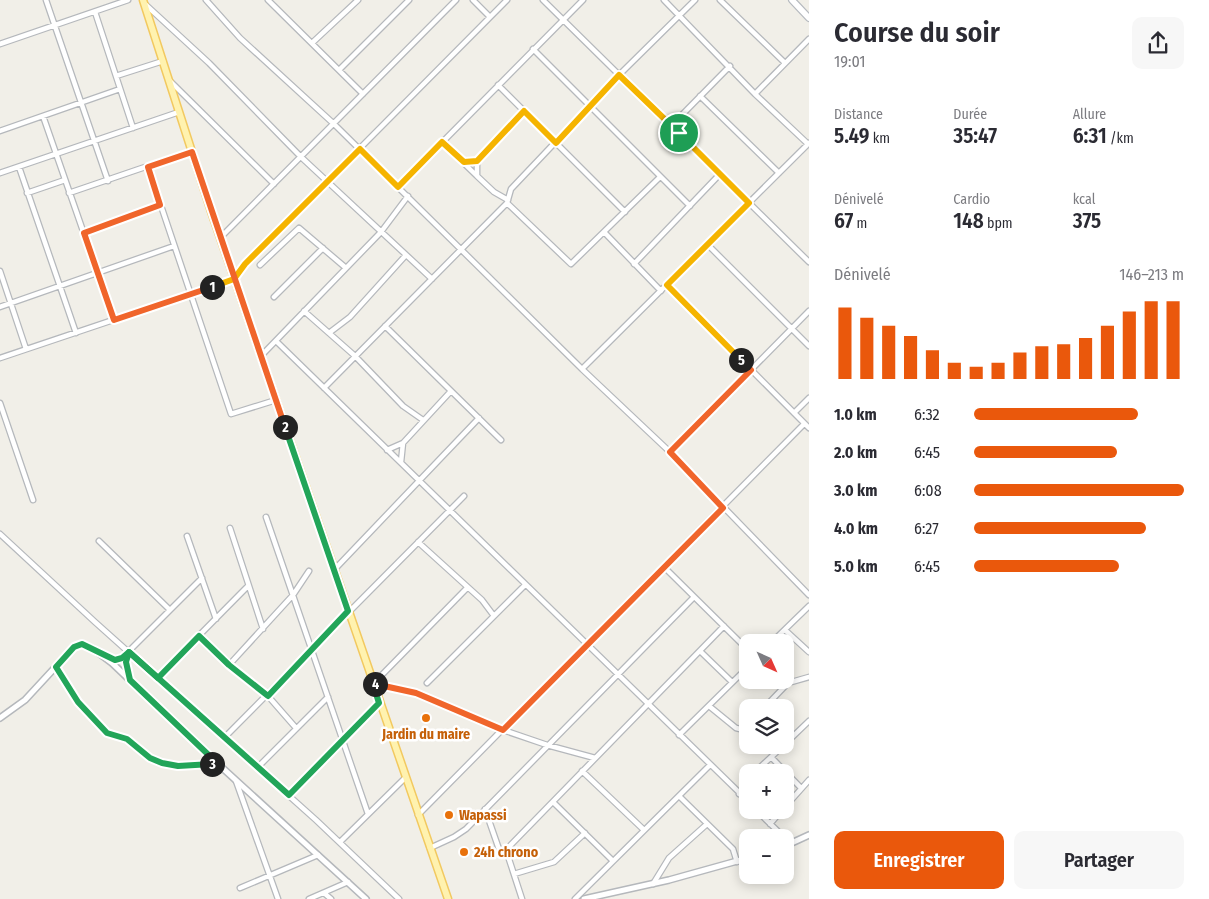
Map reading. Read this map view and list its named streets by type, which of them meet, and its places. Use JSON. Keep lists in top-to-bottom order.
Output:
{
  "places": ["Jardin du maire", "Wapassi", "24h chrono"],
  "north": "bottom right",
  "page": {
    "heading": ["Course du soir", "19:01"],
    "stats": [
      ["Distance", "5.49 km"],
      ["Durée", "35:47"],
      ["Allure", "6:31 /km"],
      ["Dénivelé", "67 m"],
      ["Cardio", "148 bpm"],
      ["kcal", "375"]
    ],
    "chart": ["Dénivelé", "146–213 m"],
    "pins": [
      "1",
      "5",
      "2",
      "4",
      "3"
    ],
    "list": [
      {
        "name": "1.0 km",
        "note": "6:32"
      },
      {
        "name": "2.0 km",
        "note": "6:45"
      },
      {
        "name": "3.0 km",
        "note": "6:08"
      },
      {
        "name": "4.0 km",
        "note": "6:27"
      },
      {
        "name": "5.0 km",
        "note": "6:45"
      }
    ],
    "map_buttons": ["+", "−"],
    "buttons": ["Enregistrer", "Partager"]
  }
}
